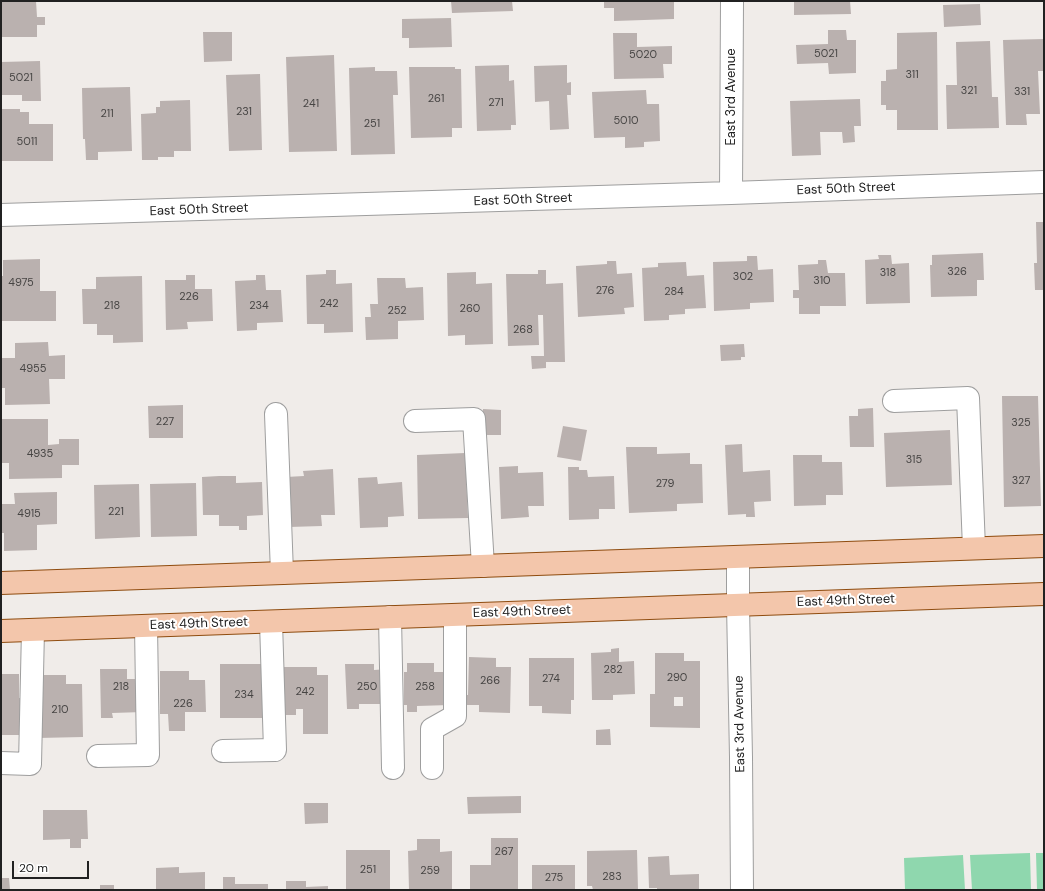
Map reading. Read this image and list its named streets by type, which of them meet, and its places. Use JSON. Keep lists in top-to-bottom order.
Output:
{
  "streets": {
    "main road": ["East 49th Street"],
    "street": ["East 3rd Avenue", "East 50th Street"]
  },
  "crossings": [
    ["East 3rd Avenue", "East 50th Street"],
    ["East 3rd Avenue", "East 49th Street"]
  ],
  "house_numbers": [
    "5021",
    "5020",
    "311",
    "5021",
    "321",
    "331",
    "261",
    "271",
    "241",
    "231",
    "211",
    "5010",
    "251",
    "5011",
    "326",
    "318",
    "302",
    "310",
    "4975",
    "276",
    "284",
    "226",
    "242",
    "218",
    "234",
    "260",
    "252",
    "268",
    "4955",
    "227",
    "325",
    "4935",
    "315",
    "327",
    "279",
    "221",
    "4915",
    "282",
    "290",
    "274",
    "266",
    "218",
    "250",
    "258",
    "242",
    "234",
    "226",
    "210",
    "267",
    "251",
    "259",
    "283",
    "275"
  ],
  "scale_bar": "20 m"
}
